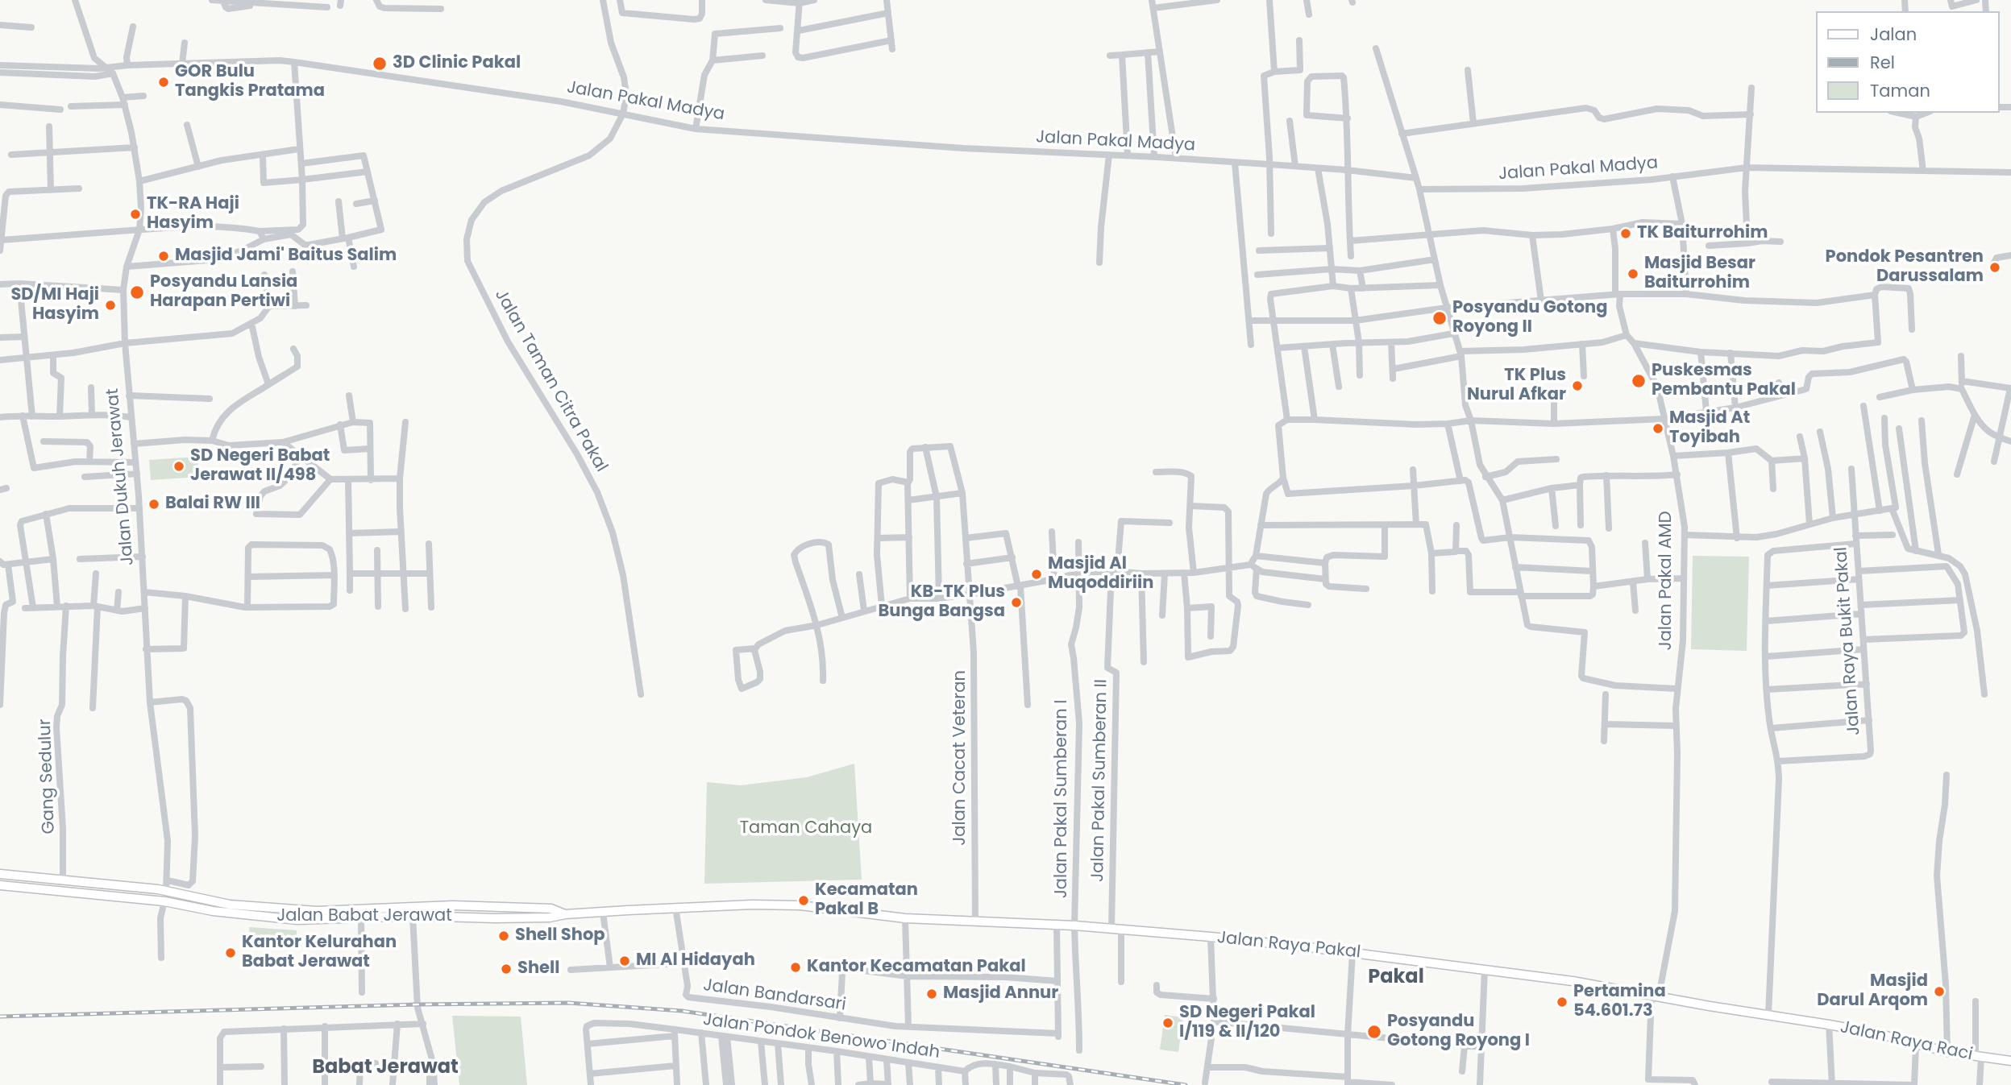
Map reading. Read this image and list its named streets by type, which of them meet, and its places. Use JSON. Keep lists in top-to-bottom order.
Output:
{
  "streets": {
    "main road": ["Jalan Babat Jerawat", "Jalan Raya Pakal", "Jalan Raya Raci"],
    "street": [
      "Jalan Pakal Madya",
      "Jalan Taman Citra Pakal",
      "Jalan Dukuh Jerawat",
      "Jalan Pakal AMD",
      "Jalan Raya Bukit Pakal",
      "Jalan Cacat Veteran",
      "Gang Sedulur",
      "Jalan Pakal Sumberan II",
      "Jalan Pakal Sumberan I",
      "Jalan Bandarsari",
      "Jalan Pondok Benowo Indah"
    ]
  },
  "crossings": [
    ["Jalan Pakal Madya", "Jalan Taman Citra Pakal"],
    ["Jalan Pakal Madya", "Jalan Dukuh Jerawat"],
    ["Jalan Dukuh Jerawat", "Jalan Babat Jerawat"],
    ["Jalan Pakal AMD", "Jalan Raya Pakal"],
    ["Jalan Cacat Veteran", "Jalan Raya Pakal"],
    ["Gang Sedulur", "Jalan Babat Jerawat"],
    ["Jalan Pakal Sumberan II", "Jalan Raya Pakal"],
    ["Jalan Pakal Sumberan I", "Jalan Raya Pakal"],
    ["Jalan Babat Jerawat", "Jalan Raya Pakal"],
    ["Jalan Babat Jerawat", "Jalan Bandarsari"],
    ["Jalan Raya Pakal", "Jalan Raya Raci"]
  ],
  "districts": ["Pakal", "Babat Jerawat"],
  "parks": ["Taman Cahaya"],
  "places": [
    "3D Clinic Pakal",
    "GOR Bulu Tangkis Pratama",
    "TK-RA Haji Hasyim",
    "TK Baiturrohim",
    "Masjid Jami' Baitus Salim",
    "Pondok Pesantren Darussalam",
    "Masjid Besar Baiturrohim",
    "Posyandu Lansia Harapan Pertiwi",
    "SD/MI Haji Hasyim",
    "Posyandu Gotong Royong II",
    "Puskesmas Pembantu Pakal",
    "TK Plus Nurul Afkar",
    "Masjid At Toyibah",
    "SD Negeri Babat Jerawat II/498",
    "Balai RW III",
    "Masjid Al Muqoddiriin",
    "KB-TK Plus Bunga Bangsa",
    "Kecamatan Pakal B",
    "Shell Shop",
    "Kantor Kelurahan Babat Jerawat",
    "MI Al Hidayah",
    "Kantor Kecamatan Pakal",
    "Shell",
    "Masjid Darul Arqom",
    "Masjid Annur",
    "Pertamina 54.601.73",
    "SD Negeri Pakal I/119 & II/120",
    "Posyandu Gotong Royong I"
  ],
  "legend": ["Jalan", "Rel", "Taman"]
}
